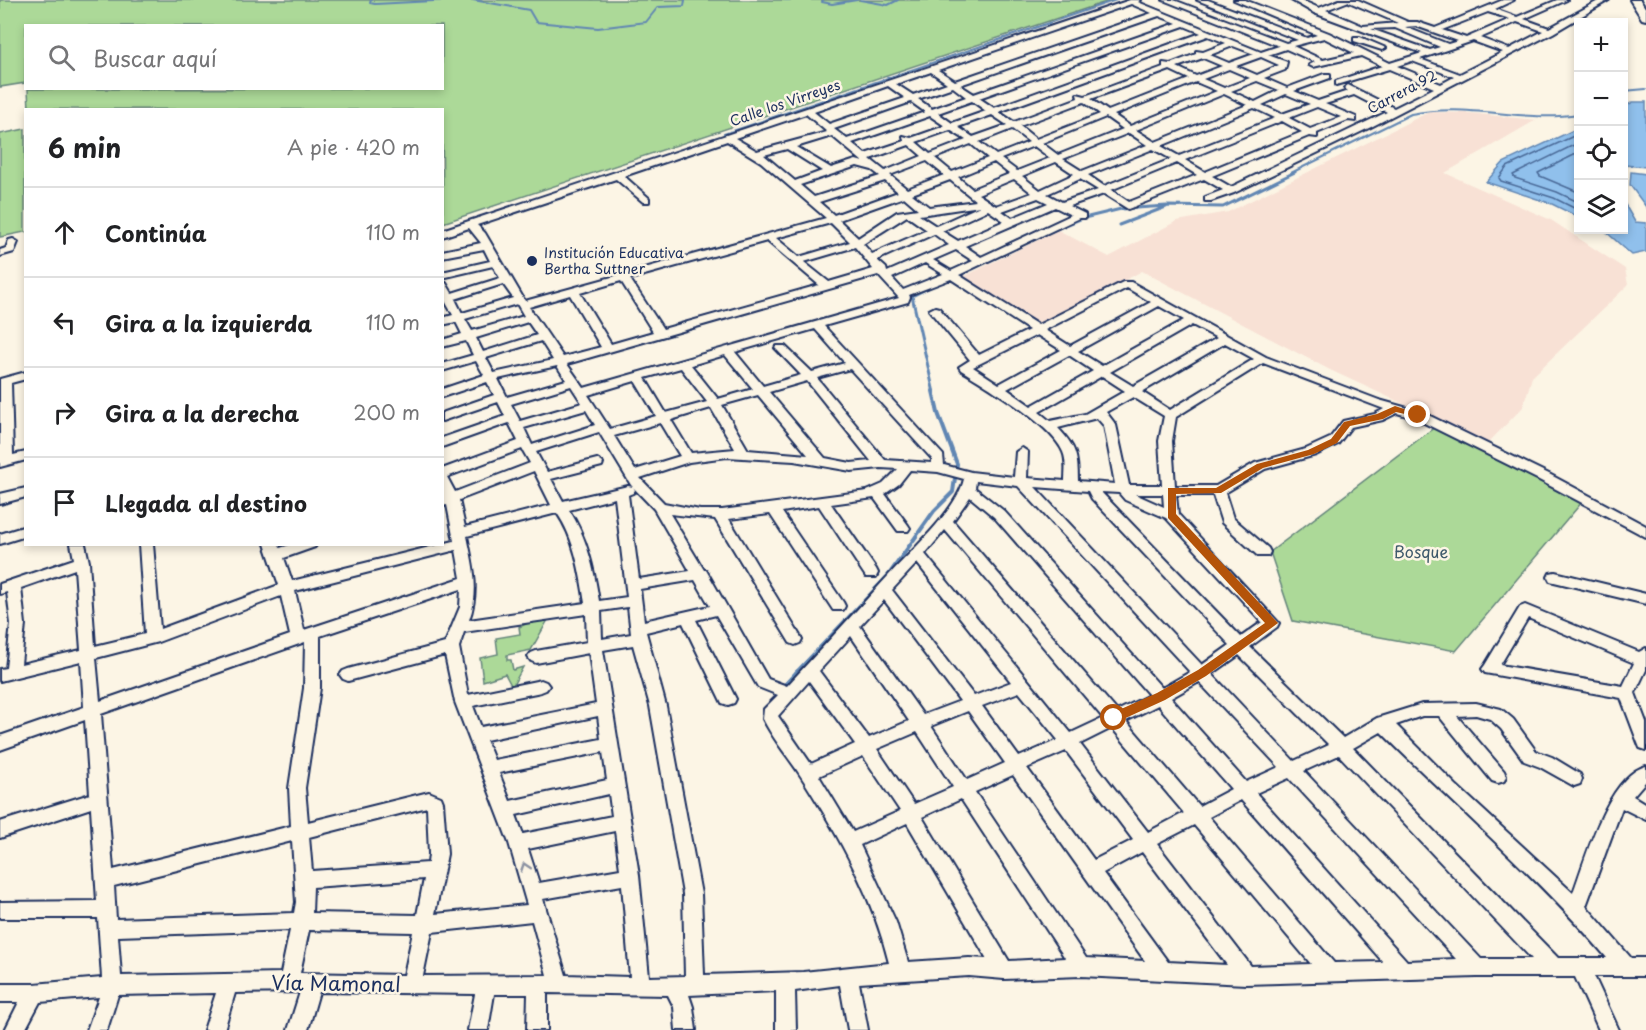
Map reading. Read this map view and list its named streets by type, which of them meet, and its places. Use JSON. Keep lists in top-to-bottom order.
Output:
{
  "streets": {
    "street": ["Carrera 92", "Calle los Virreyes", "Vía Mamonal"]
  },
  "parks": ["Bosque"],
  "places": ["Institución Educativa Bertha Suttner"],
  "page": {
    "map_buttons": ["+", "−"],
    "search": "Buscar aquí",
    "heading": ["6 min", "A pie · 420 m"],
    "list": [
      ["Continúa", "110 m"],
      ["Gira a la izquierda", "110 m"],
      ["Gira a la derecha", "200 m"],
      "Llegada al destino"
    ]
  }
}
